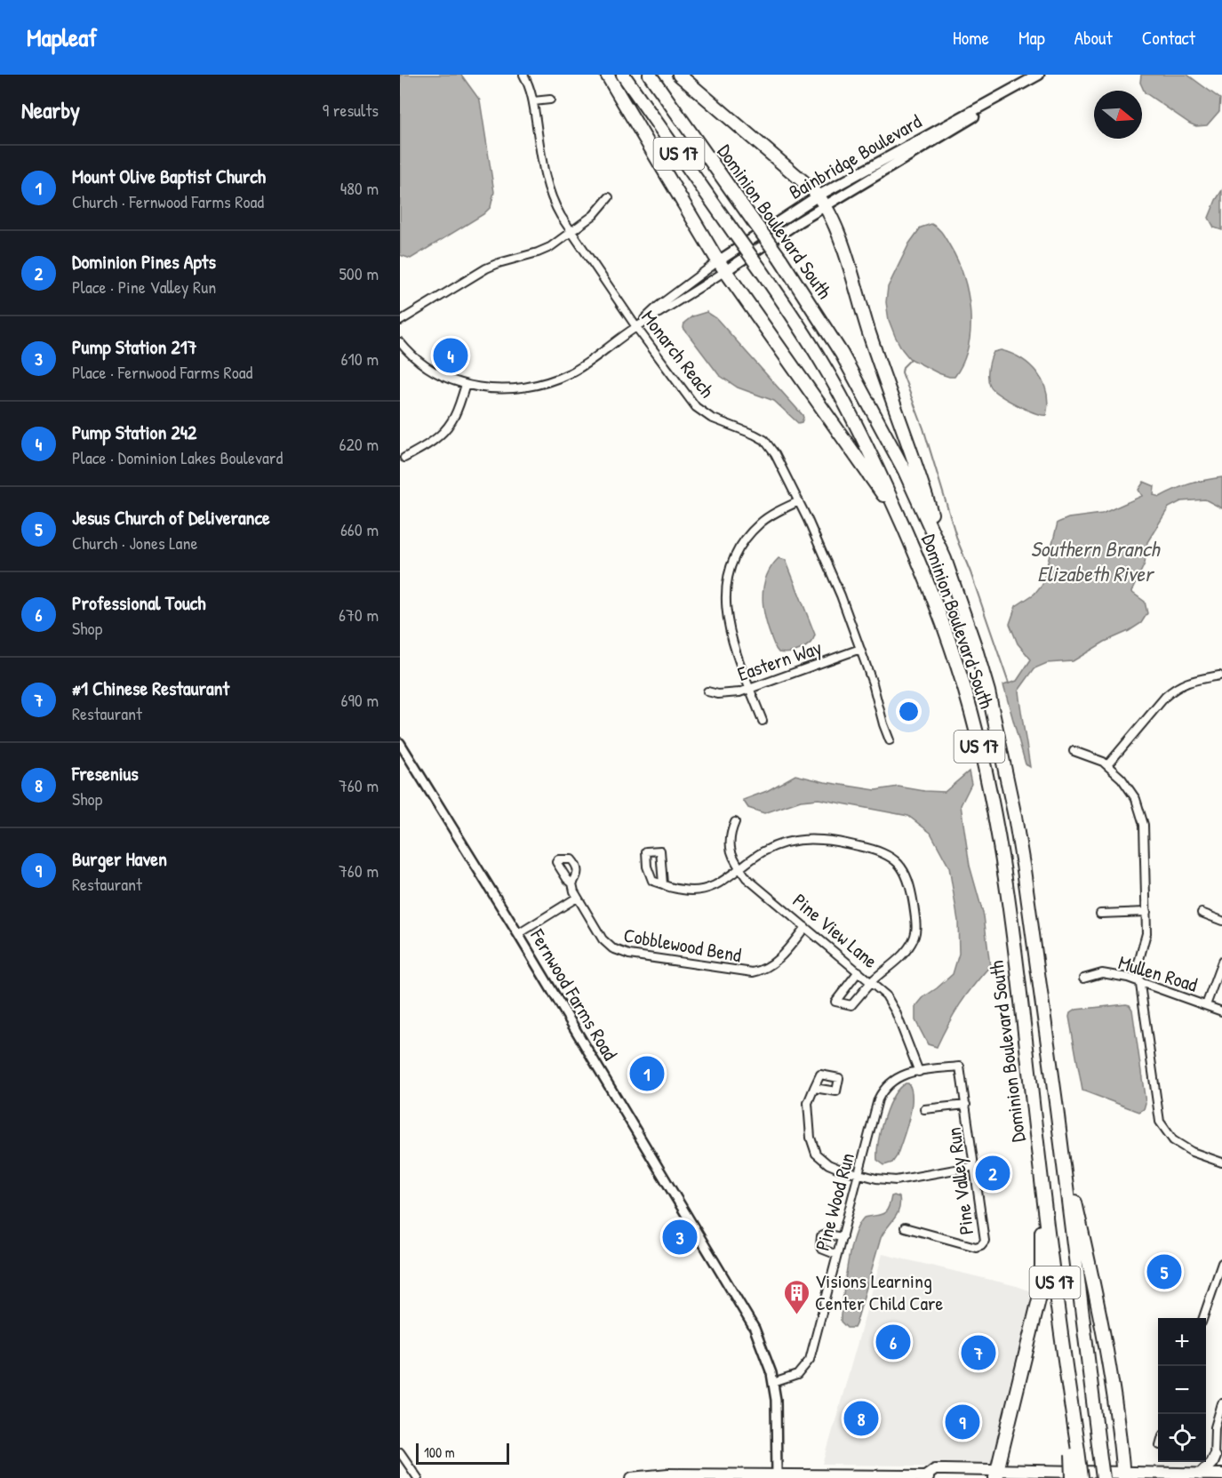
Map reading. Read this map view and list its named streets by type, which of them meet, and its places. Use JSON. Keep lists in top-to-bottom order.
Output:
{
  "streets": {
    "highway": ["US 17", "Dominion Boulevard South"],
    "main road": ["Bainbridge Boulevard"],
    "street": [
      "Monarch Reach",
      "Eastern Way",
      "Pine View Lane",
      "Cobblewood Bend",
      "Mullen Road",
      "Fernwood Farms Road",
      "Pine Valley Run",
      "Pine Wood Run"
    ]
  },
  "crossings": [
    ["Monarch Reach", "Eastern Way"],
    ["Pine View Lane", "Cobblewood Bend"],
    ["Pine View Lane", "Pine Wood Run"],
    ["Fernwood Farms Road", "Pine Wood Run"],
    ["Pine Valley Run", "Pine Wood Run"]
  ],
  "water": ["Southern Branch Elizabeth River"],
  "places": {
    "building": ["Visions Learning Center Child Care"]
  },
  "scale_bar": "100 m",
  "north": "right",
  "page": {
    "header": "Mapleaf",
    "nav": [
      "Home",
      "Map",
      "About",
      "Contact"
    ],
    "heading": ["Nearby", "9 results"],
    "list": [
      {
        "mark": "1",
        "name": "Mount Olive Baptist Church",
        "note": "Church · Fernwood Farms Road",
        "value": "480 m"
      },
      {
        "mark": "2",
        "name": "Dominion Pines Apts",
        "note": "Place · Pine Valley Run",
        "value": "500 m"
      },
      {
        "mark": "3",
        "name": "Pump Station 217",
        "note": "Place · Fernwood Farms Road",
        "value": "610 m"
      },
      {
        "mark": "4",
        "name": "Pump Station 242",
        "note": "Place · Dominion Lakes Boulevard",
        "value": "620 m"
      },
      {
        "mark": "5",
        "name": "Jesus Church of Deliverance",
        "note": "Church · Jones Lane",
        "value": "660 m"
      },
      {
        "mark": "6",
        "name": "Professional Touch",
        "note": "Shop",
        "value": "670 m"
      },
      {
        "mark": "7",
        "name": "#1 Chinese Restaurant",
        "note": "Restaurant",
        "value": "690 m"
      },
      {
        "mark": "8",
        "name": "Fresenius",
        "note": "Shop",
        "value": "760 m"
      },
      {
        "mark": "9",
        "name": "Burger Haven",
        "note": "Restaurant",
        "value": "760 m"
      }
    ],
    "pins": [
      "4",
      "1",
      "2",
      "3",
      "5",
      "6",
      "7",
      "8",
      "9"
    ],
    "map_buttons": ["+", "−"],
    "scale": "100 m"
  }
}
